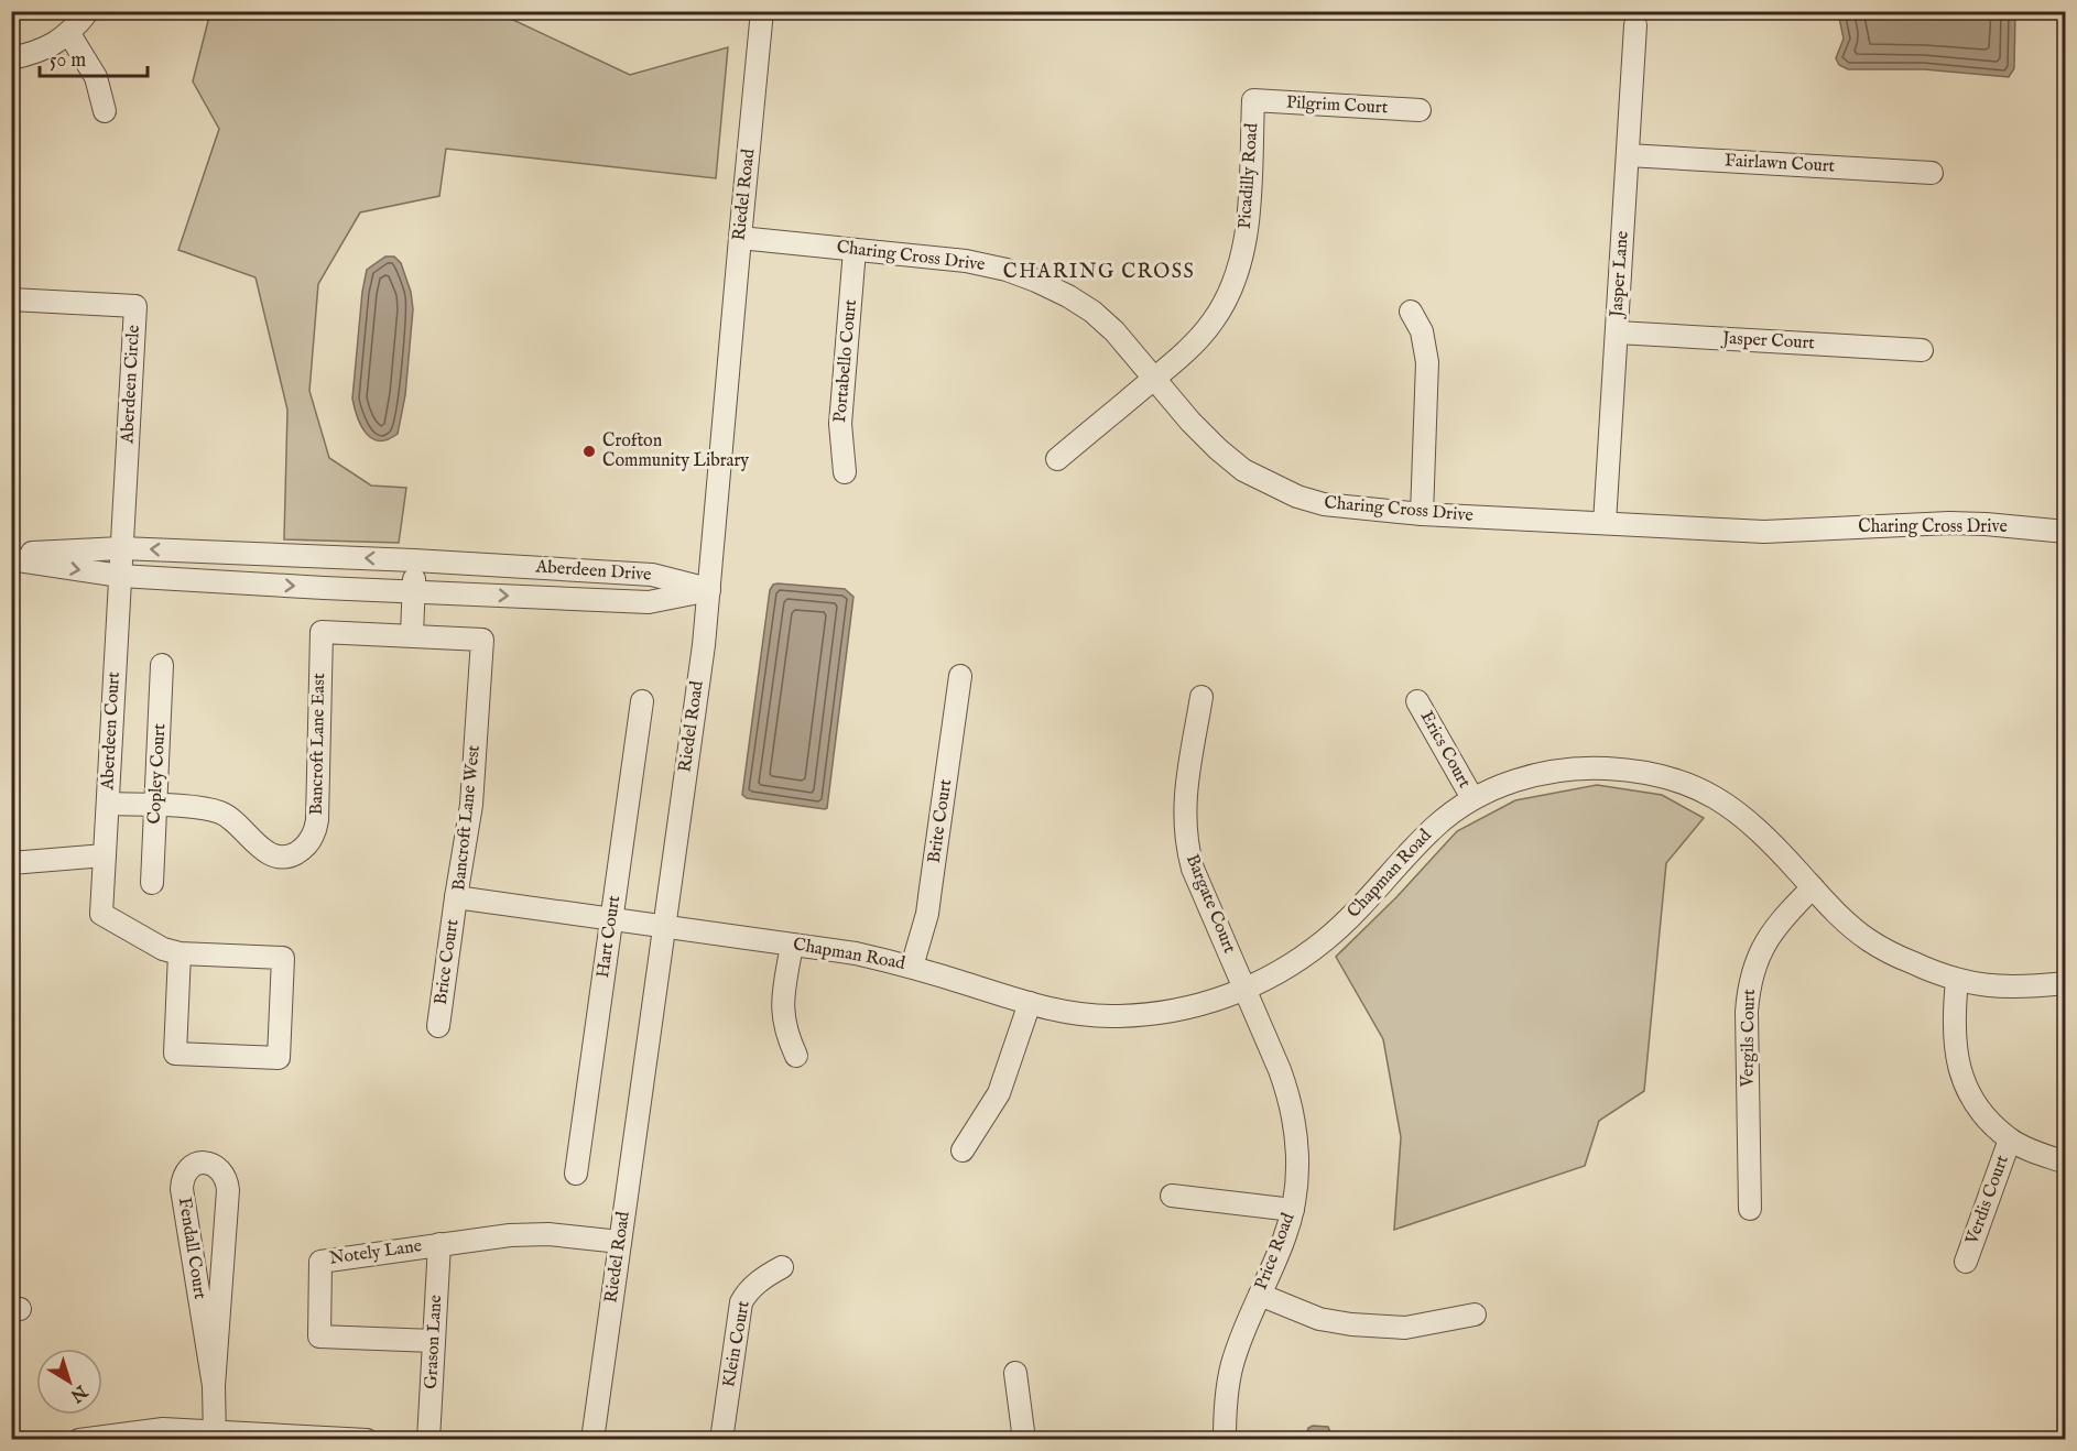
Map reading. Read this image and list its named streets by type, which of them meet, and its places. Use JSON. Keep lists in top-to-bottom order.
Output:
{
  "streets": {
    "street": [
      "Pilgrim Court",
      "Fairlawn Court",
      "Picadilly Road",
      "Riedel Road",
      "Charing Cross Drive",
      "Jasper Lane",
      "Jasper Court",
      "Portabello Court",
      "Aberdeen Circle",
      "Aberdeen Drive",
      "Aberdeen Court",
      "Bancroft Lane East",
      "Erics Court",
      "Copley Court",
      "Bancroft Lane West",
      "Brite Court",
      "Chapman Road",
      "Bargate Court",
      "Hart Court",
      "Brice Court",
      "Vergils Court",
      "Verdis Court",
      "Fendall Court",
      "Price Road",
      "Notely Lane",
      "Grason Lane",
      "Klein Court"
    ]
  },
  "crossings": [
    ["Pilgrim Court", "Picadilly Road"],
    ["Fairlawn Court", "Jasper Lane"],
    ["Picadilly Road", "Charing Cross Drive"],
    ["Riedel Road", "Charing Cross Drive"],
    ["Riedel Road", "Aberdeen Drive"],
    ["Riedel Road", "Bancroft Lane West"],
    ["Riedel Road", "Chapman Road"],
    ["Riedel Road", "Notely Lane"],
    ["Charing Cross Drive", "Jasper Lane"],
    ["Charing Cross Drive", "Portabello Court"],
    ["Jasper Lane", "Jasper Court"],
    ["Aberdeen Circle", "Aberdeen Drive"],
    ["Aberdeen Circle", "Aberdeen Court"],
    ["Aberdeen Drive", "Aberdeen Court"],
    ["Aberdeen Court", "Bancroft Lane East"],
    ["Bancroft Lane East", "Copley Court"],
    ["Bancroft Lane East", "Bancroft Lane West"],
    ["Erics Court", "Chapman Road"],
    ["Bancroft Lane West", "Chapman Road"],
    ["Bancroft Lane West", "Hart Court"],
    ["Bancroft Lane West", "Brice Court"],
    ["Brite Court", "Chapman Road"],
    ["Chapman Road", "Bargate Court"],
    ["Chapman Road", "Vergils Court"],
    ["Chapman Road", "Price Road"],
    ["Bargate Court", "Price Road"],
    ["Notely Lane", "Grason Lane"]
  ],
  "districts": ["CHARING CROSS"],
  "places": ["Crofton Community Library"],
  "scale_bar": "50 m",
  "north": "bottom right"
}
